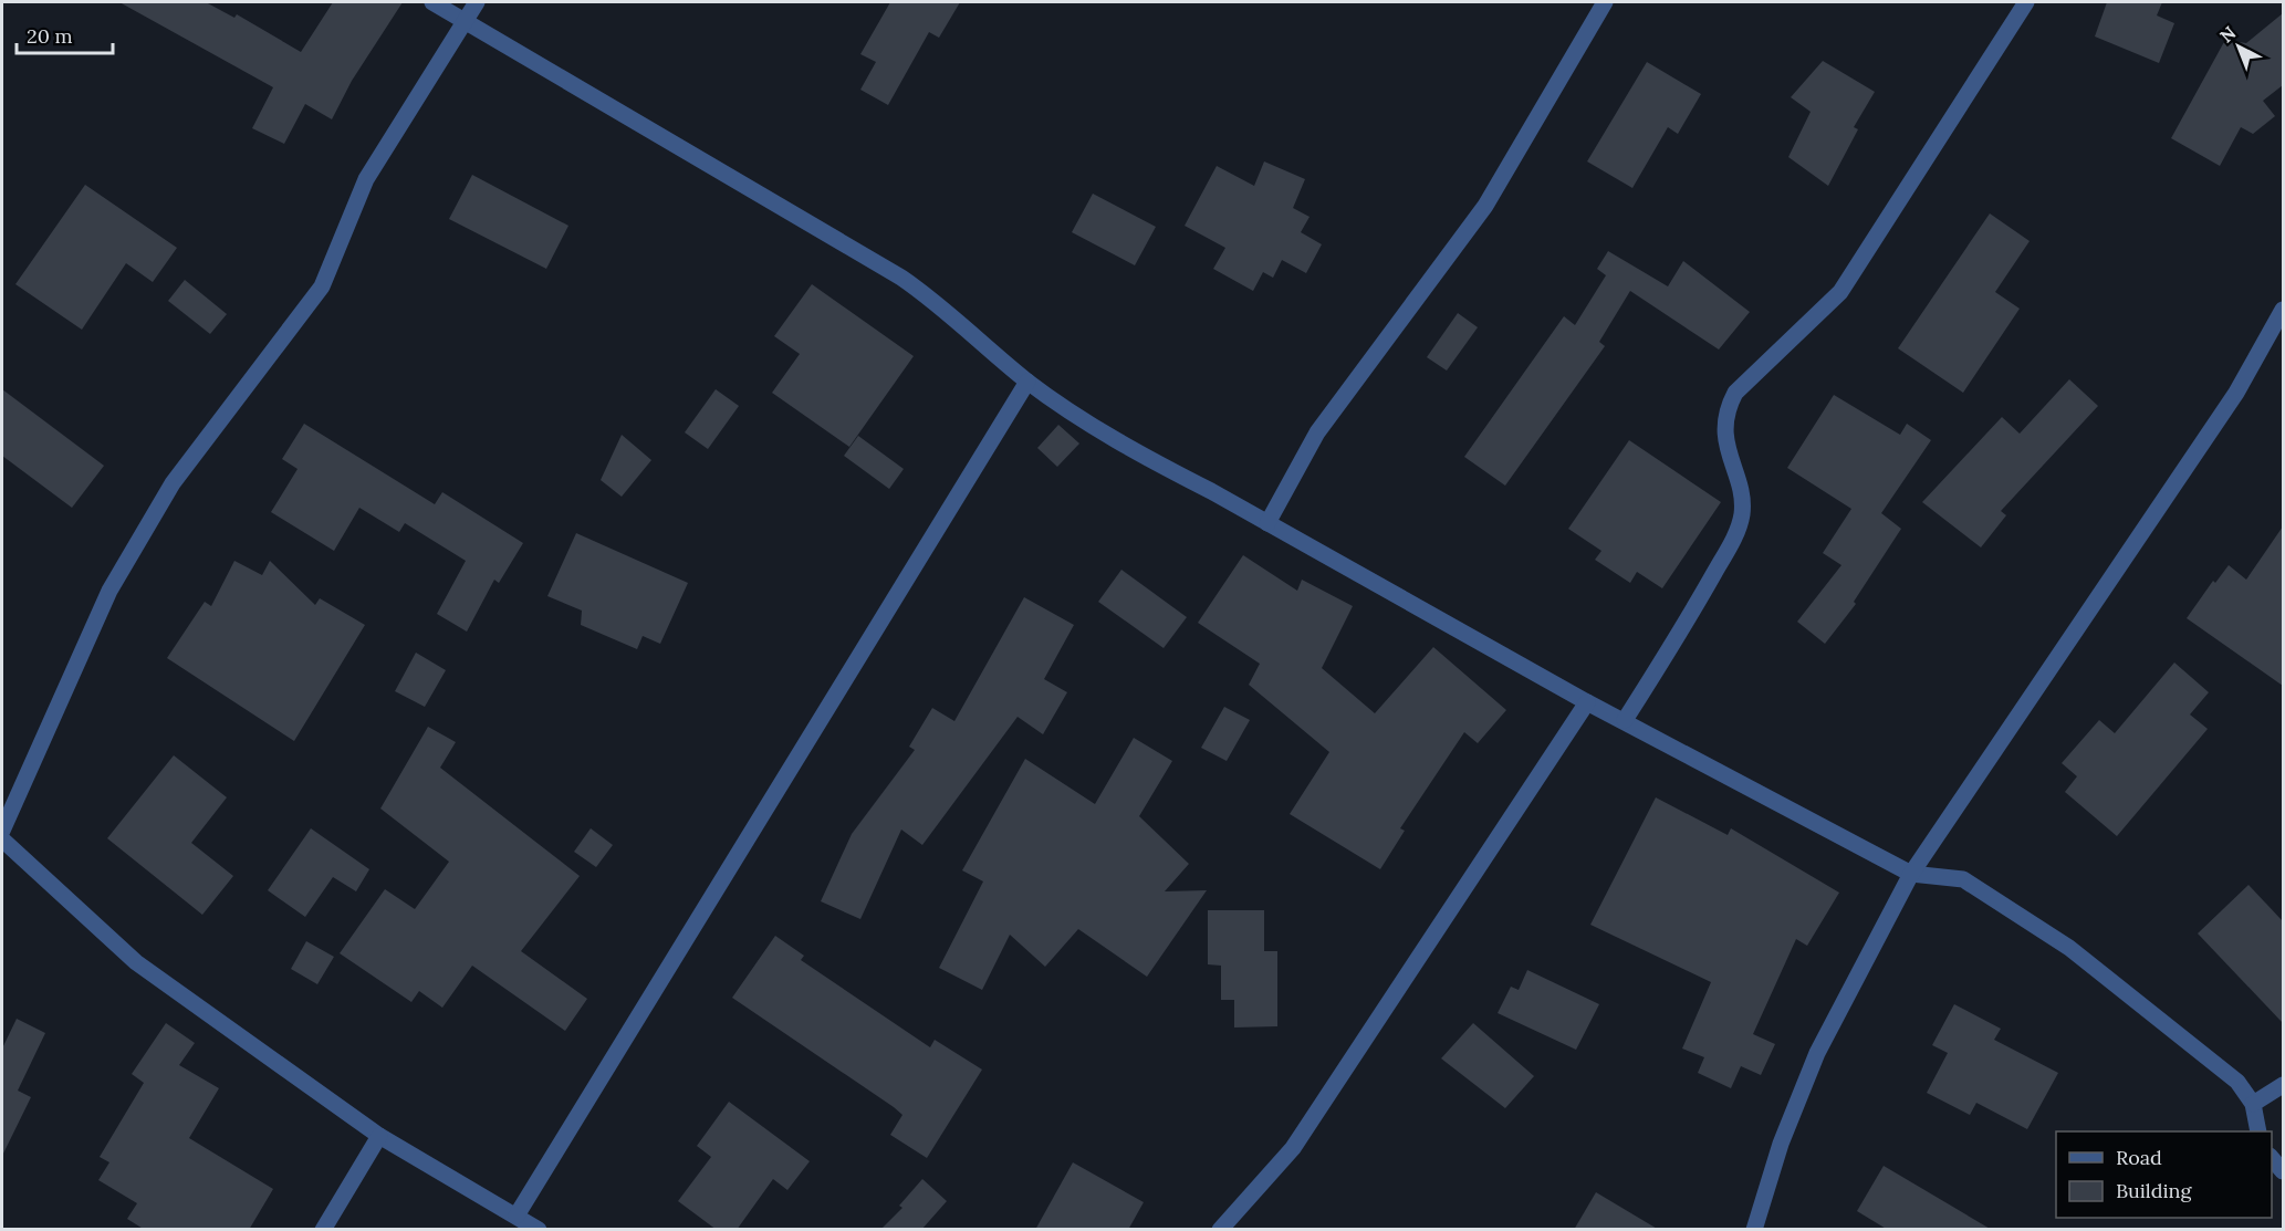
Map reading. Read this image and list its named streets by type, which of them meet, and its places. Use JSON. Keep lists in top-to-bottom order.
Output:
{
  "legend": ["Road", "Building"],
  "scale_bar": "20 m",
  "north": "top left"
}
